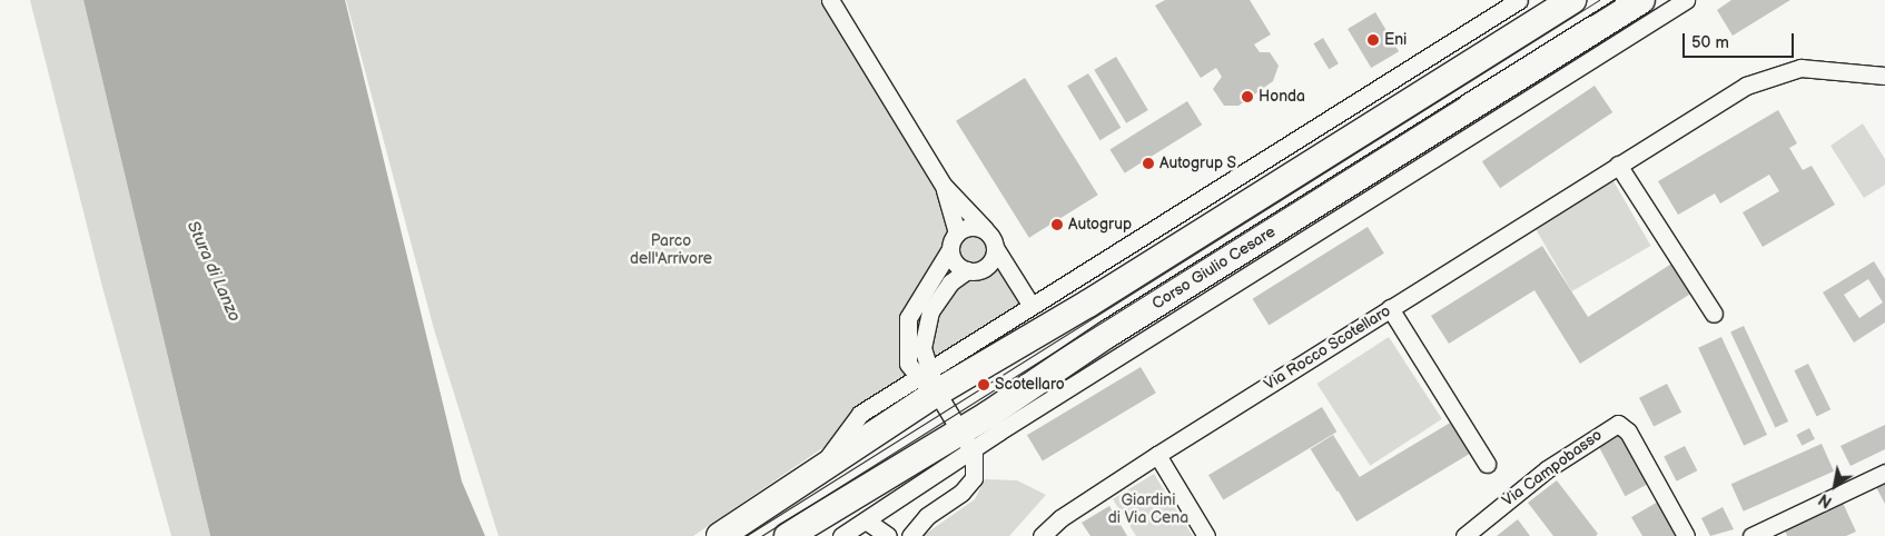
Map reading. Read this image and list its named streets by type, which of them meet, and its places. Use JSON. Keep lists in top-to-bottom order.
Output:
{
  "streets": {
    "main road": ["Corso Giulio Cesare"],
    "street": ["Via Rocco Scotellaro", "Via Campobasso"]
  },
  "water": ["Stura di Lanzo"],
  "parks": ["Parco dell'Arrivore", "Giardini di Via Cena"],
  "places": [
    "Eni",
    "Honda",
    "Autogrup S",
    "Autogrup",
    "Scotellaro"
  ],
  "scale_bar": "50 m",
  "north": "bottom left"
}
